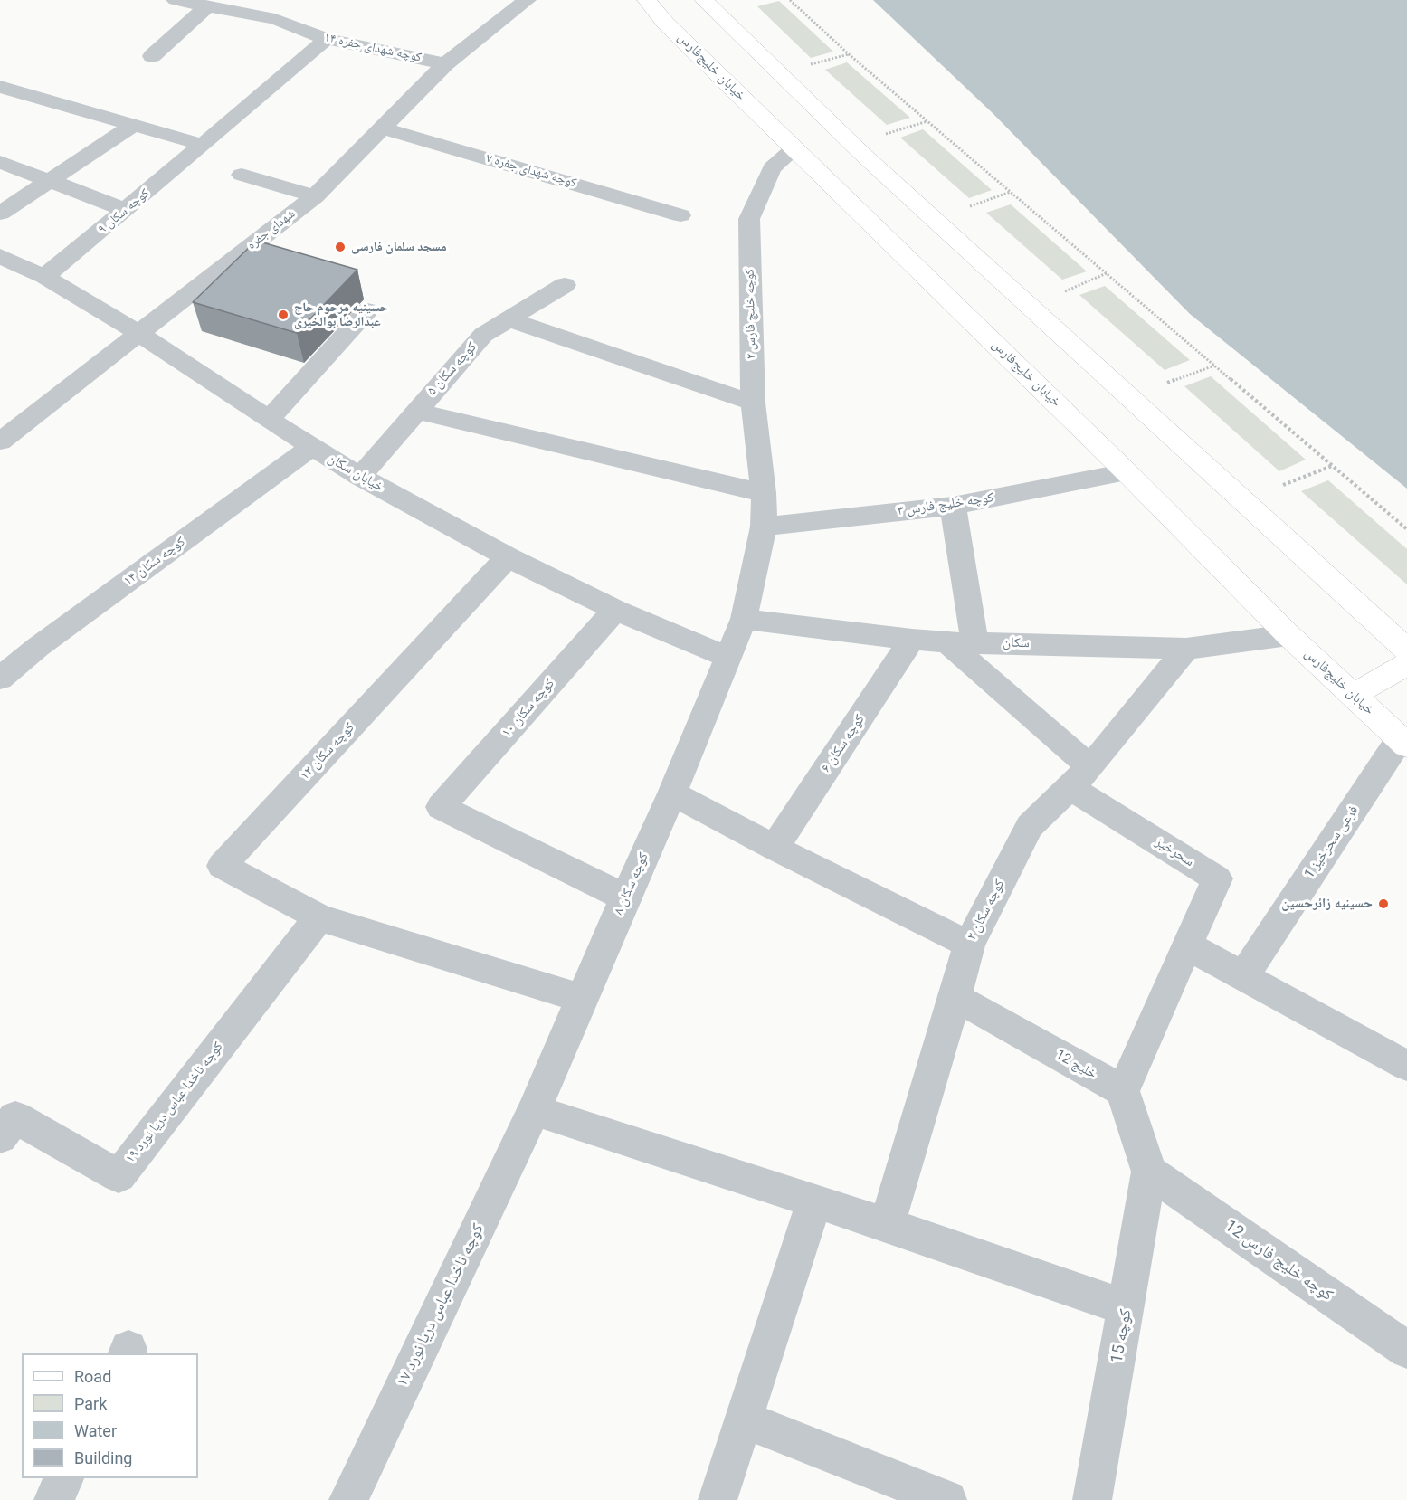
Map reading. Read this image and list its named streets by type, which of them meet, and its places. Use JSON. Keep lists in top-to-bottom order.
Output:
{
  "streets": {
    "main road": ["خیابان خلیج‌فارس"],
    "street": [
      "کوچه شهدای جفره ۱۴",
      "کوچه شهدای جفره ۷",
      "کوچه سکان ۹",
      "شهدای جفره",
      "کوچه خلیج فارس ۲",
      "کوچه سکان ۵",
      "خیابان سکان",
      "کوچه خلیج فارس ۳",
      "کوچه سکان ۱۴",
      "سکان",
      "کوچه سکان ۱۰",
      "کوچه سکان ۶",
      "کوچه سکان ۱۲",
      "فرعی سحرخیز 1",
      "سحرخیز",
      "کوچه سکان ۸",
      "کوچه سکان ۲",
      "خلیج 12",
      "کوچه ناخدا عباس دریا نورد ۱۹",
      "کوچه خلیج فارس 12",
      "کوچه ناخدا عباس دریا نورد ۱۷",
      "کوچه 15"
    ]
  },
  "crossings": [
    ["کوچه شهدای جفره ۱۴", "کوچه سکان ۹"],
    ["کوچه شهدای جفره ۱۴", "شهدای جفره"],
    ["خیابان خلیج‌فارس", "کوچه خلیج فارس ۲"],
    ["خیابان خلیج‌فارس", "کوچه خلیج فارس ۳"],
    ["خیابان خلیج‌فارس", "سکان"],
    ["خیابان خلیج‌فارس", "فرعی سحرخیز 1"],
    ["کوچه شهدای جفره ۷", "شهدای جفره"],
    ["کوچه سکان ۹", "خیابان سکان"],
    ["شهدای جفره", "خیابان سکان"],
    ["کوچه خلیج فارس ۲", "کوچه خلیج فارس ۳"],
    ["کوچه خلیج فارس ۲", "سکان"],
    ["کوچه خلیج فارس ۲", "کوچه سکان ۸"],
    ["کوچه سکان ۵", "خیابان سکان"],
    ["خیابان سکان", "کوچه سکان ۱۴"],
    ["خیابان سکان", "کوچه سکان ۱۰"],
    ["خیابان سکان", "کوچه سکان ۱۲"],
    ["خیابان سکان", "کوچه سکان ۸"],
    ["سکان", "کوچه سکان ۶"],
    ["سکان", "کوچه سکان ۸"],
    ["سکان", "کوچه سکان ۲"],
    ["کوچه سکان ۱۰", "کوچه سکان ۸"],
    ["کوچه سکان ۱۲", "کوچه ناخدا عباس دریا نورد ۱۹"],
    ["سحرخیز", "کوچه سکان ۲"],
    ["کوچه سکان ۸", "کوچه ناخدا عباس دریا نورد ۱۷"],
    ["کوچه سکان ۲", "خلیج 12"],
    ["کوچه خلیج فارس 12", "کوچه 15"]
  ],
  "places": ["مسجد سلمان فارسی", "حسینیه مرحوم حاج عبدالرضا بوالخیری", "حسینیه زائرحسین"],
  "legend": [
    "Road",
    "Park",
    "Water",
    "Building"
  ]
}
